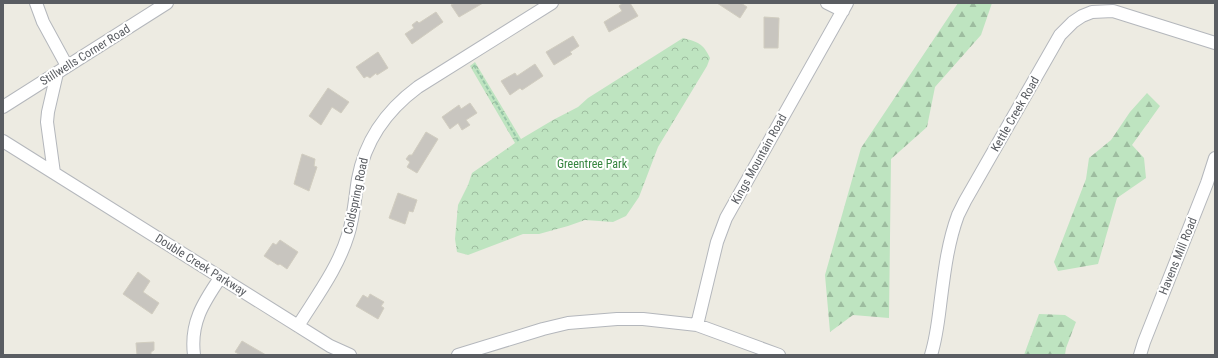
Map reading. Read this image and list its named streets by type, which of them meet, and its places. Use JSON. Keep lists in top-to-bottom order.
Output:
{
  "streets": {
    "street": [
      "Stillwells Corner Road",
      "Kettle Creek Road",
      "Kings Mountain Road",
      "Coldspring Road",
      "Havens Mill Road",
      "Double Creek Parkway"
    ]
  },
  "crossings": [
    ["Coldspring Road", "Double Creek Parkway"]
  ],
  "parks": ["Greentree Park"]
}
